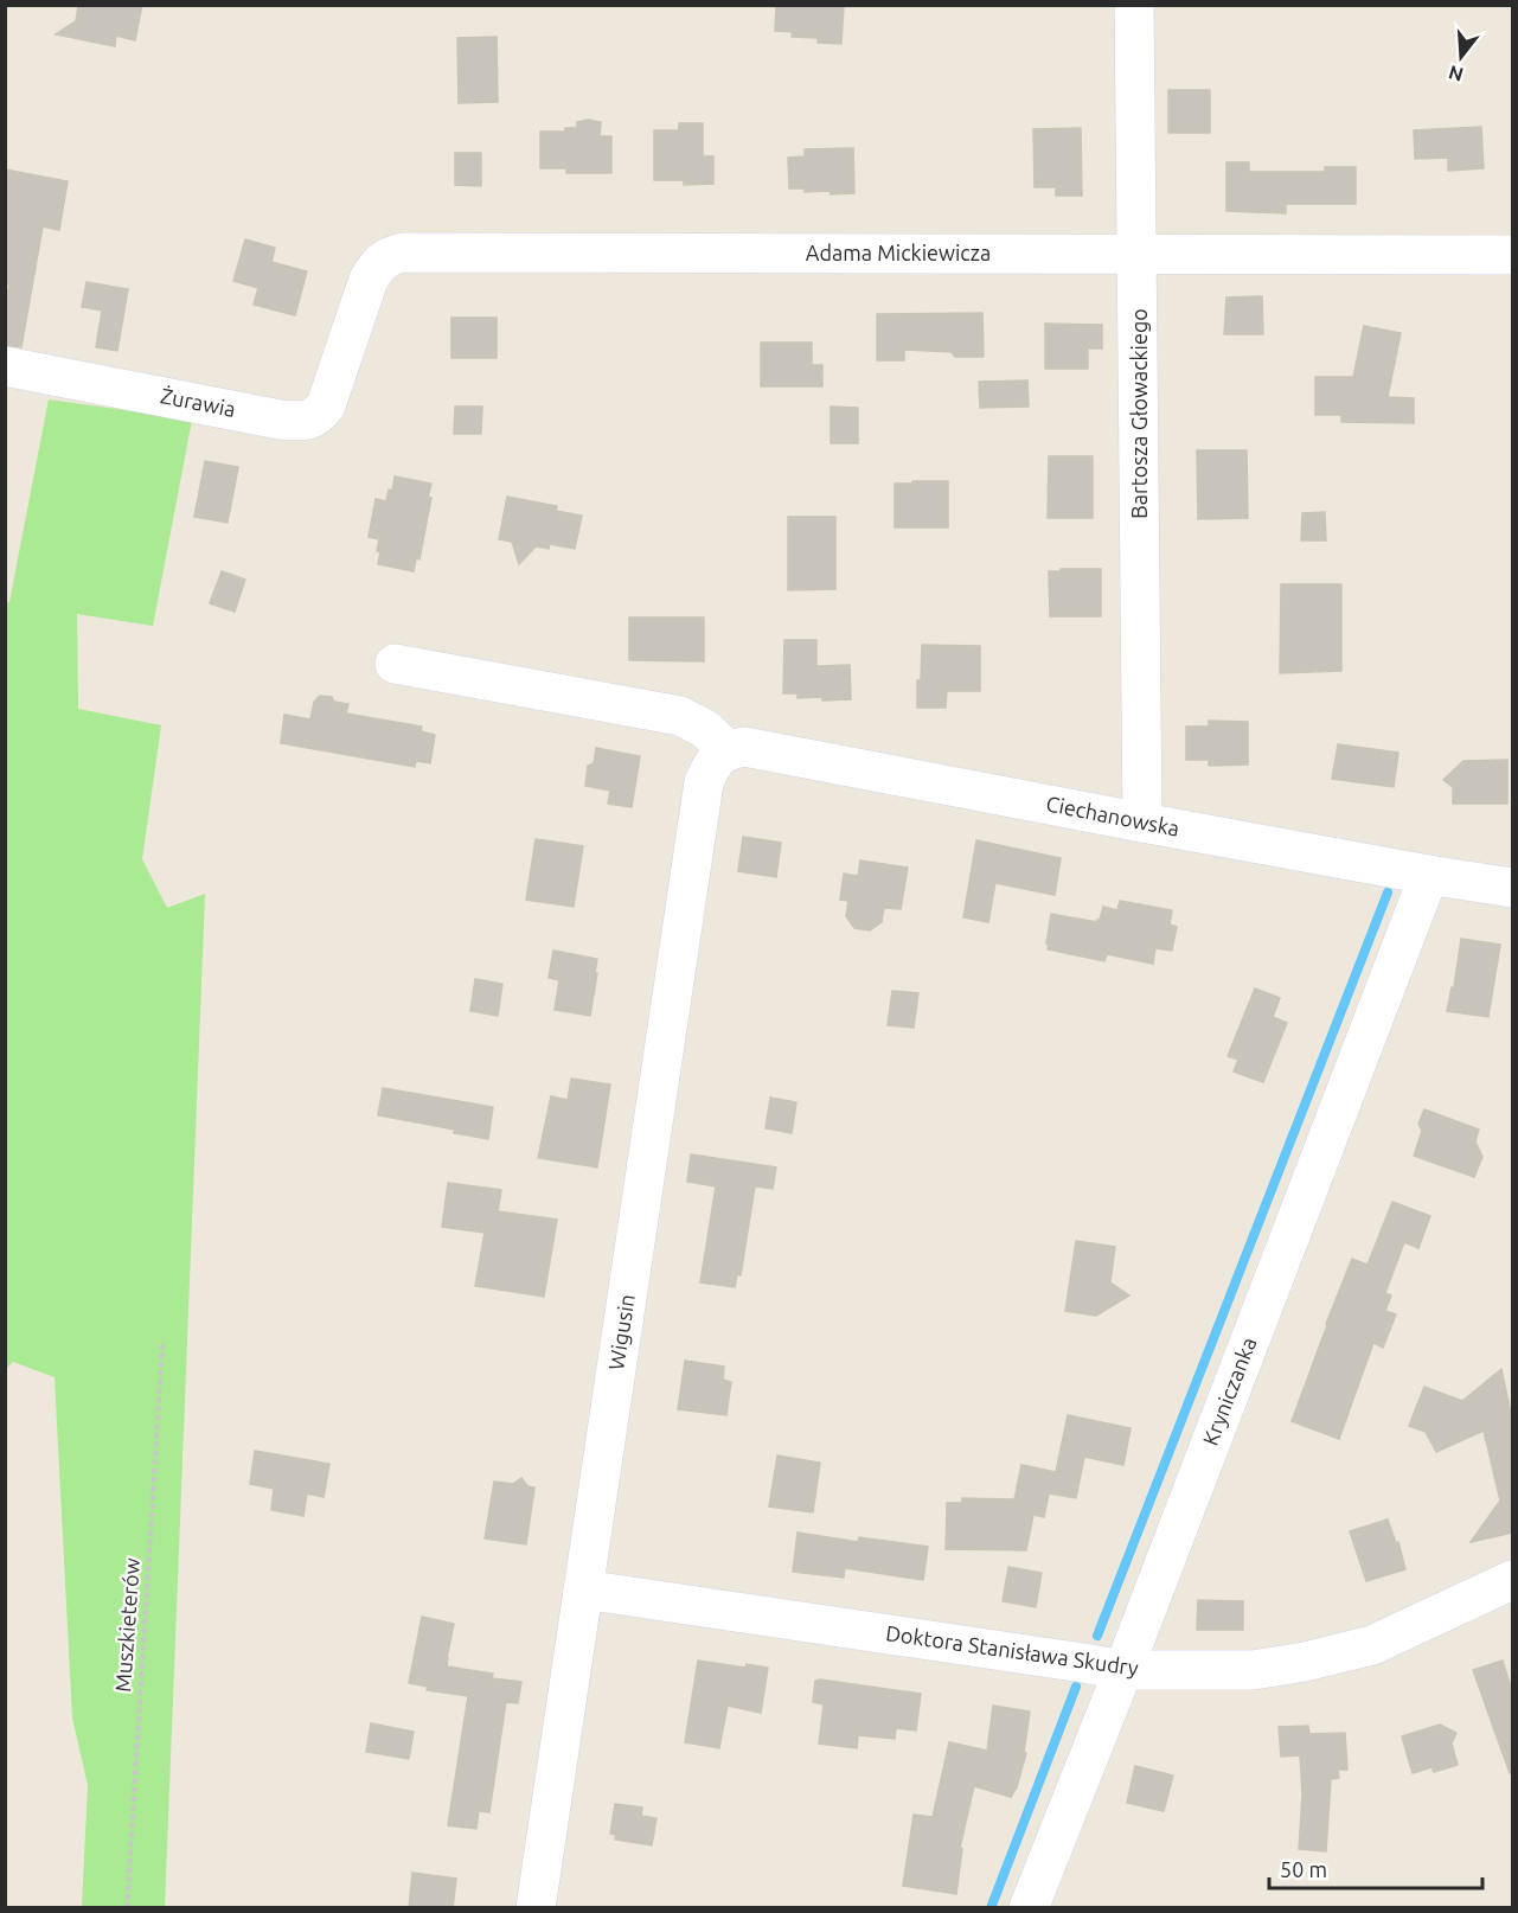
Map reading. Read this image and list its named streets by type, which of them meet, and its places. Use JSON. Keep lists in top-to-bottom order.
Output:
{
  "streets": {
    "street": [
      "Adama Mickiewicza",
      "Żurawia",
      "Bartosza Głowackiego",
      "Ciechanowska",
      "Wigusin",
      "Kryniczanka",
      "Doktora Stanisława Skudry"
    ],
    "path": ["Muszkieterów"]
  },
  "crossings": [
    ["Adama Mickiewicza", "Żurawia"],
    ["Adama Mickiewicza", "Bartosza Głowackiego"],
    ["Bartosza Głowackiego", "Ciechanowska"],
    ["Ciechanowska", "Wigusin"],
    ["Ciechanowska", "Kryniczanka"],
    ["Wigusin", "Doktora Stanisława Skudry"],
    ["Kryniczanka", "Doktora Stanisława Skudry"]
  ],
  "scale_bar": "50 m",
  "north": "bottom"
}
